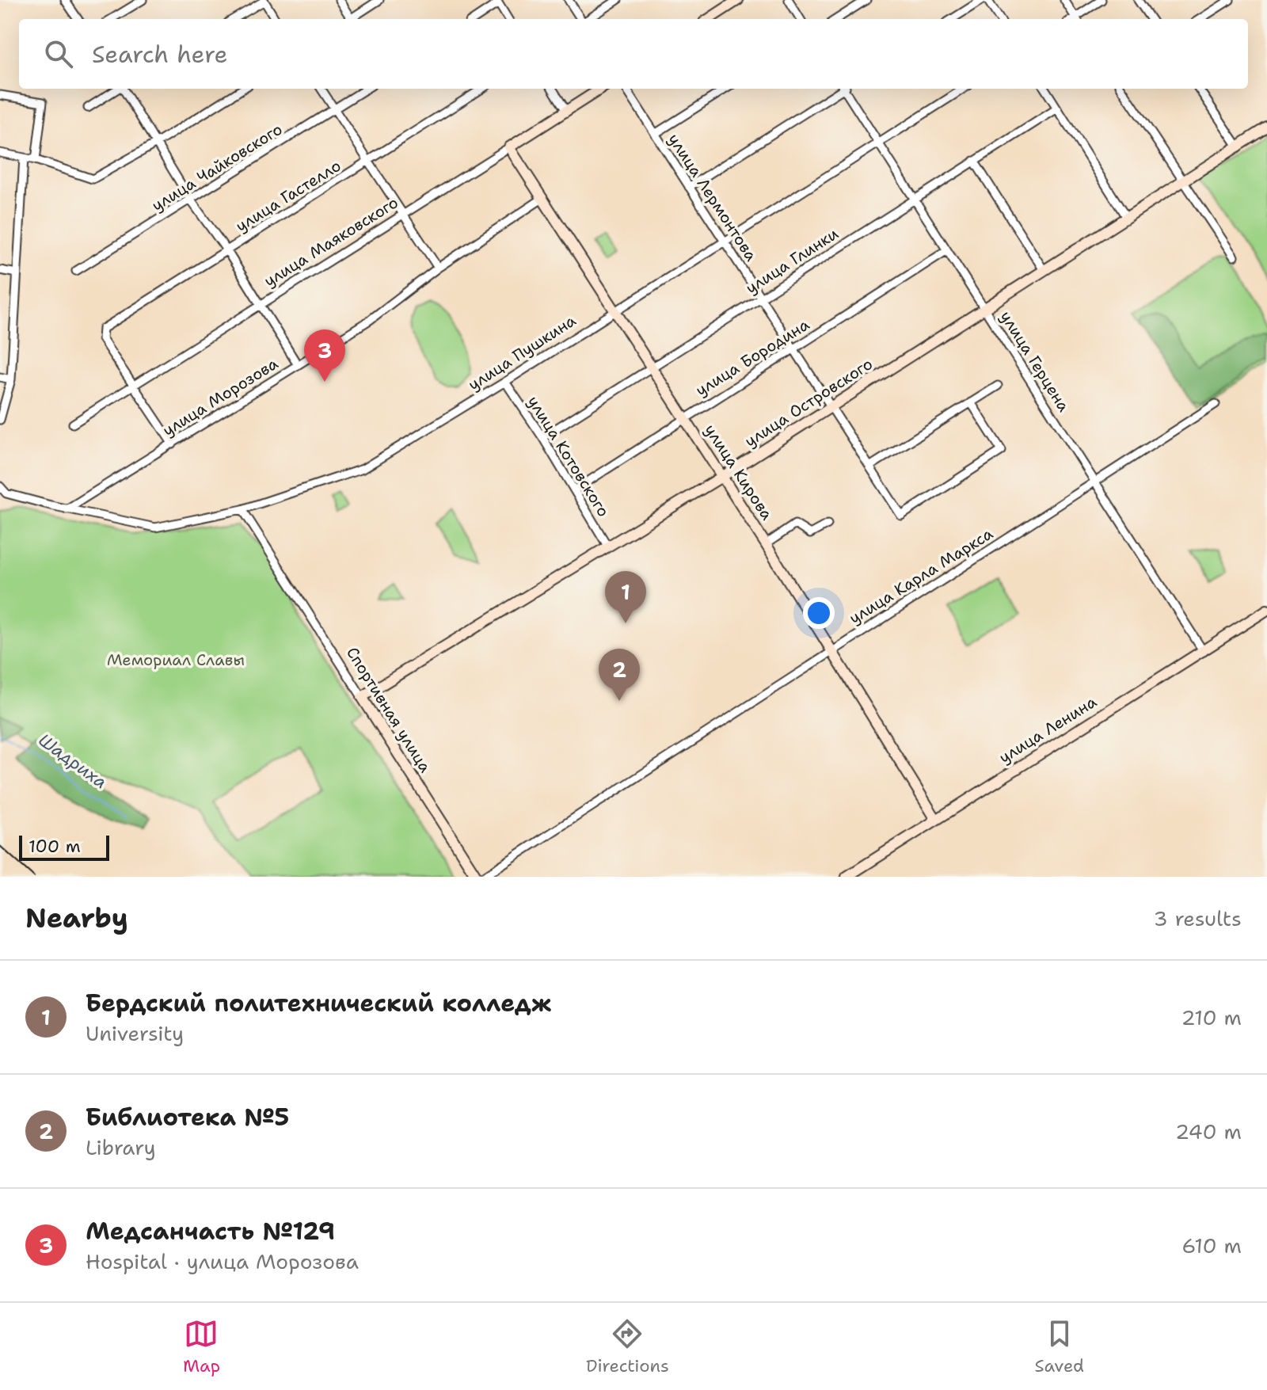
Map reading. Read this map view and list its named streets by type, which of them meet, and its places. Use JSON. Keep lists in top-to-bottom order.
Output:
{
  "streets": {
    "street": [
      "улица Чайковского",
      "улица Гастелло",
      "улица Лермонтова",
      "улица Маяковского",
      "улица Глинки",
      "улица Пушкина",
      "улица Бородина",
      "улица Герцена",
      "улица Морозова",
      "улица Островского",
      "улица Котовского",
      "улица Кирова",
      "улица Карла Маркса",
      "Спортивная улица",
      "улица Ленина"
    ]
  },
  "crossings": [
    ["улица Гастелло", "улица Маяковского"],
    ["улица Лермонтова", "улица Глинки"],
    ["улица Лермонтова", "улица Пушкина"],
    ["улица Лермонтова", "улица Бородина"],
    ["улица Лермонтова", "улица Островского"],
    ["улица Маяковского", "улица Кирова"],
    ["улица Глинки", "улица Герцена"],
    ["улица Глинки", "улица Котовского"],
    ["улица Глинки", "улица Кирова"],
    ["улица Пушкина", "улица Герцена"],
    ["улица Пушкина", "улица Морозова"],
    ["улица Пушкина", "улица Котовского"],
    ["улица Пушкина", "улица Кирова"],
    ["улица Пушкина", "Спортивная улица"],
    ["улица Бородина", "улица Герцена"],
    ["улица Бородина", "улица Котовского"],
    ["улица Бородина", "улица Кирова"],
    ["улица Герцена", "улица Островского"],
    ["улица Герцена", "улица Карла Маркса"],
    ["улица Герцена", "улица Ленина"],
    ["улица Морозова", "улица Кирова"],
    ["улица Островского", "улица Котовского"],
    ["улица Островского", "улица Кирова"],
    ["улица Островского", "Спортивная улица"],
    ["улица Кирова", "улица Карла Маркса"],
    ["улица Кирова", "улица Ленина"]
  ],
  "water": ["Шадриха"],
  "parks": ["Мемориал Славы"],
  "scale_bar": "100 m",
  "page": {
    "search": "Search here",
    "pins": ["3", "1", "2"],
    "scale": "100 m",
    "heading": ["Nearby", "3 results"],
    "list": [
      {
        "mark": "1",
        "name": "Бердский политехнический колледж",
        "note": "University",
        "value": "210 m"
      },
      {
        "mark": "2",
        "name": "Библиотека №5",
        "note": "Library",
        "value": "240 m"
      },
      {
        "mark": "3",
        "name": "Медсанчасть №129",
        "note": "Hospital · улица Морозова",
        "value": "610 m"
      }
    ],
    "nav": ["Map", "Directions", "Saved"]
  }
}
